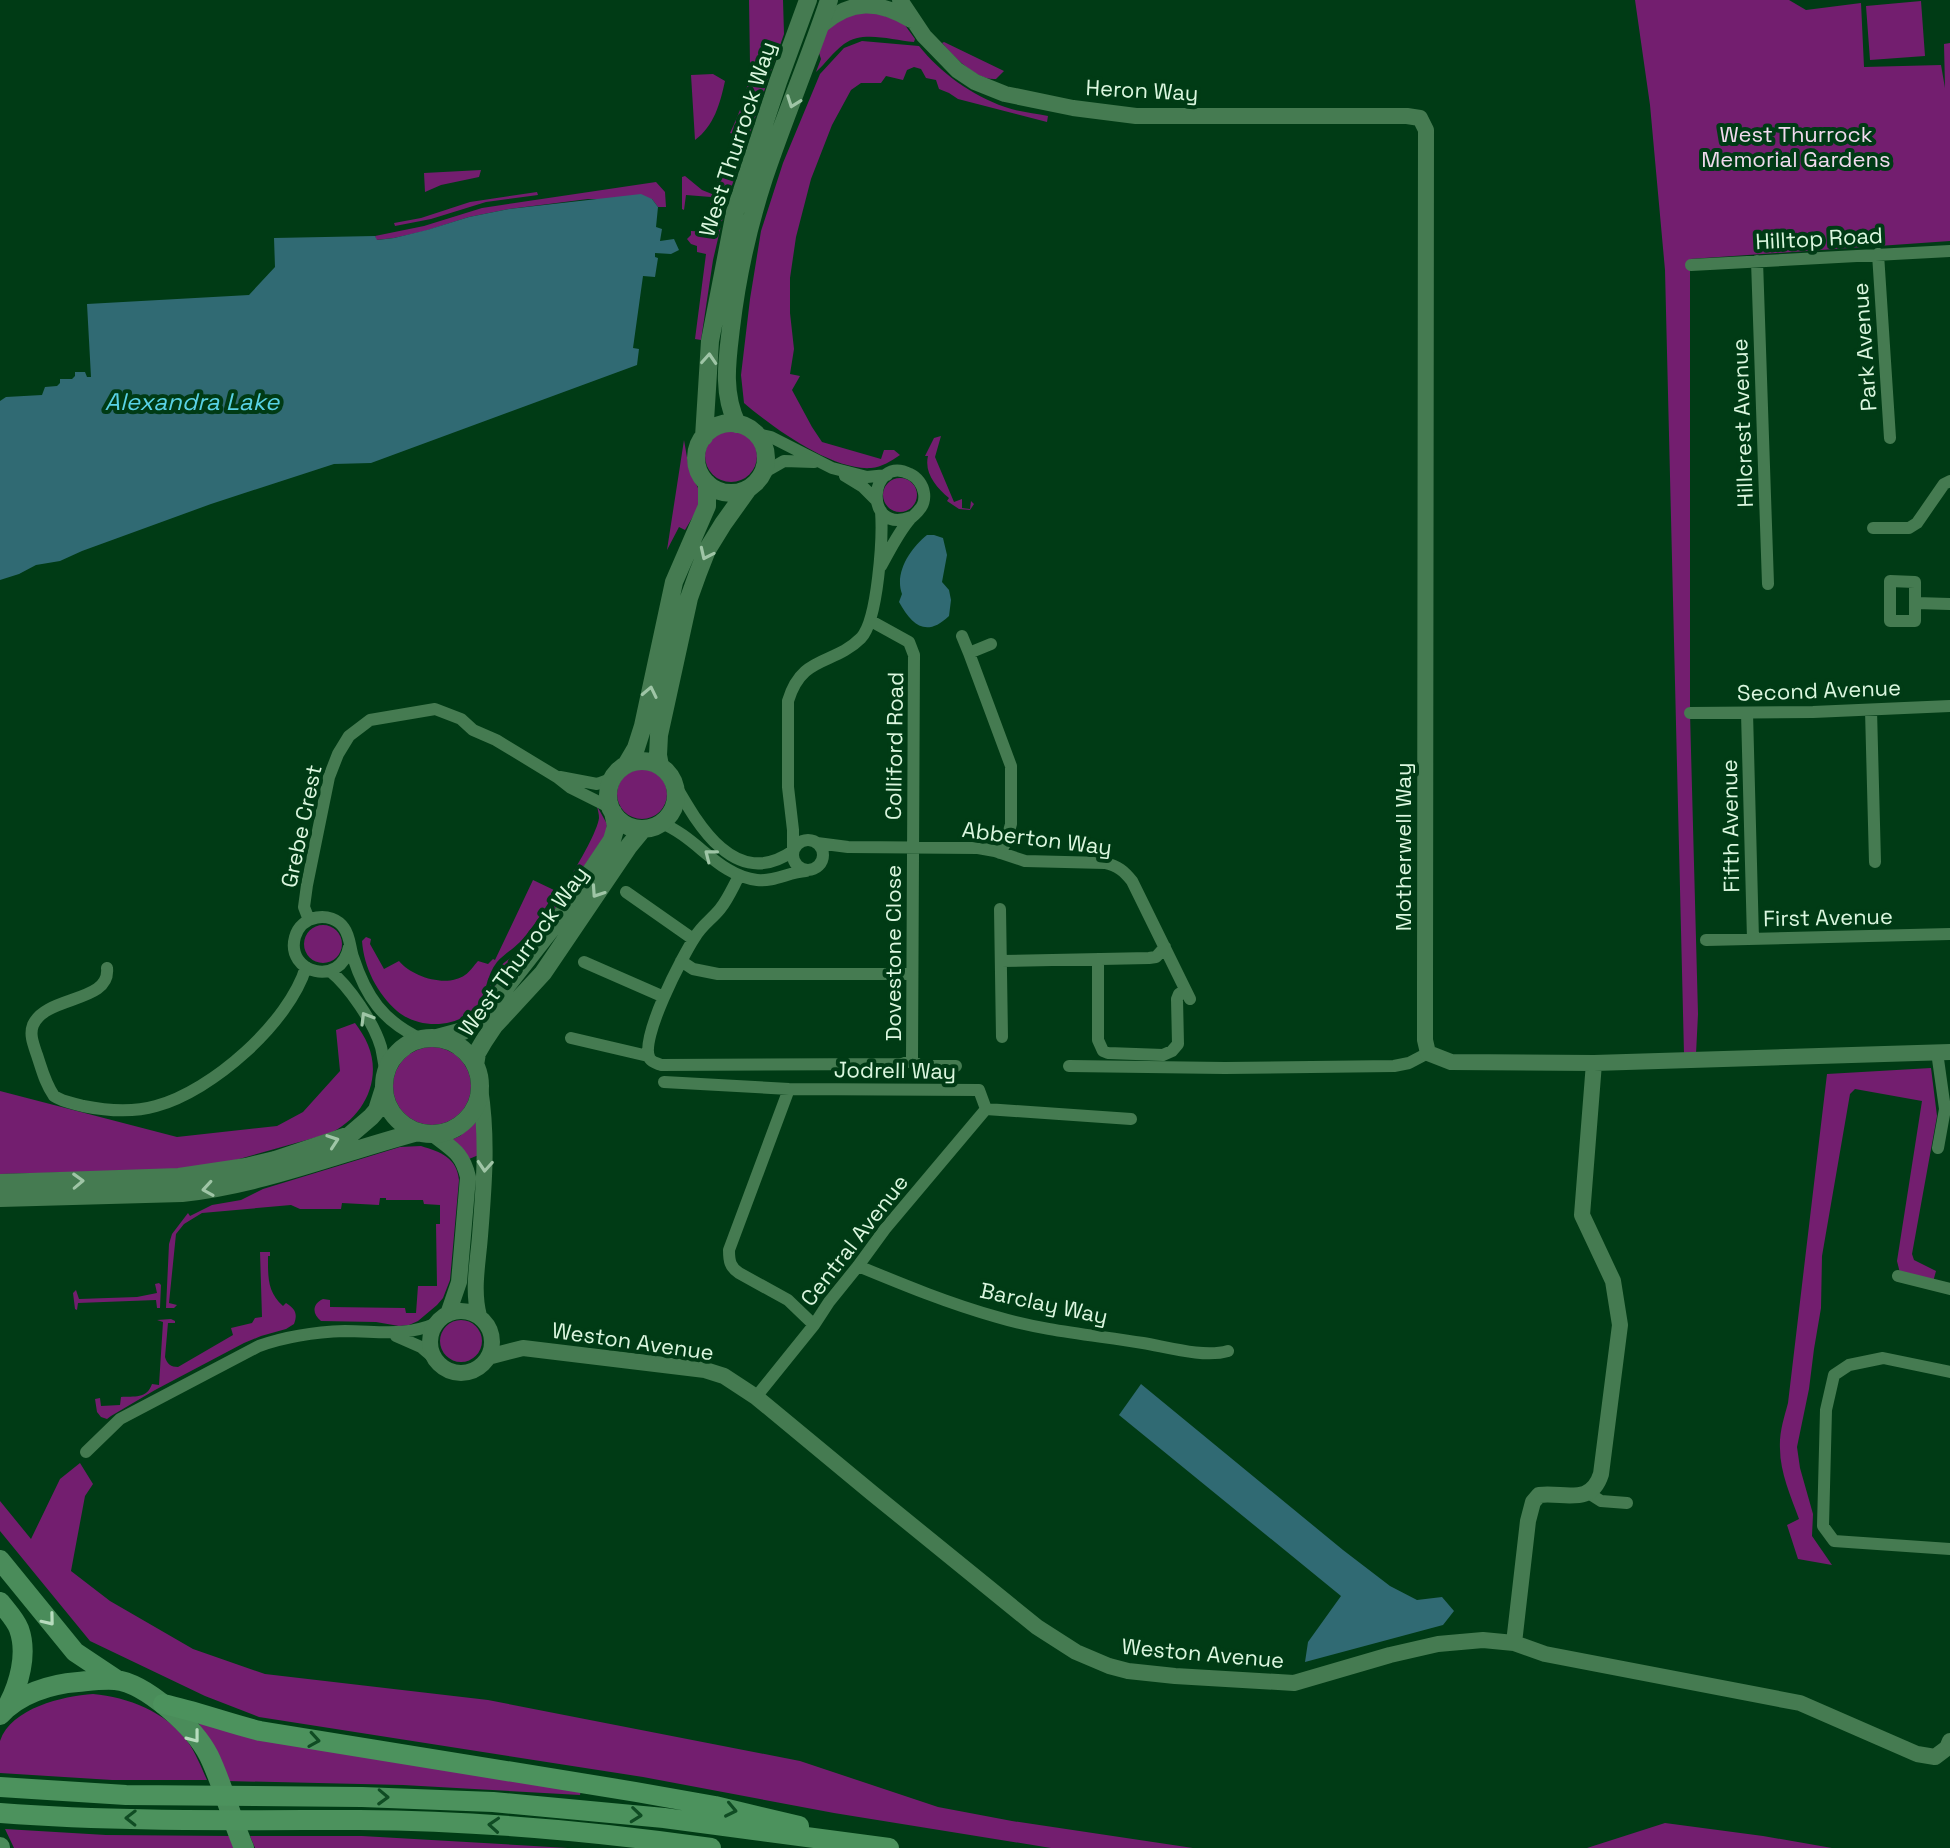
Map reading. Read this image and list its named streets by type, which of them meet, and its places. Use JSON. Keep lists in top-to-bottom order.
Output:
{
  "streets": {
    "main road": ["West Thurrock Way"],
    "street": [
      "Heron Way",
      "Hilltop Road",
      "Park Avenue",
      "Hillcrest Avenue",
      "Second Avenue",
      "Colliford Road",
      "Grebe Crest",
      "Fifth Avenue",
      "Abberton Way",
      "Motherwell Way",
      "First Avenue",
      "Dovestone Close",
      "Jodrell Way",
      "Central Avenue",
      "Barclay Way",
      "Weston Avenue"
    ]
  },
  "crossings": [
    ["Heron Way", "Motherwell Way"],
    ["West Thurrock Way", "Grebe Crest"],
    ["Hilltop Road", "Park Avenue"],
    ["Hilltop Road", "Hillcrest Avenue"],
    ["Second Avenue", "Fifth Avenue"],
    ["Colliford Road", "Abberton Way"],
    ["Colliford Road", "Dovestone Close"],
    ["Fifth Avenue", "First Avenue"],
    ["Abberton Way", "Dovestone Close"],
    ["Jodrell Way", "Central Avenue"],
    ["Central Avenue", "Barclay Way"],
    ["Central Avenue", "Weston Avenue"]
  ],
  "water": ["Alexandra Lake"],
  "parks": ["West Thurrock Memorial Gardens"]
}
